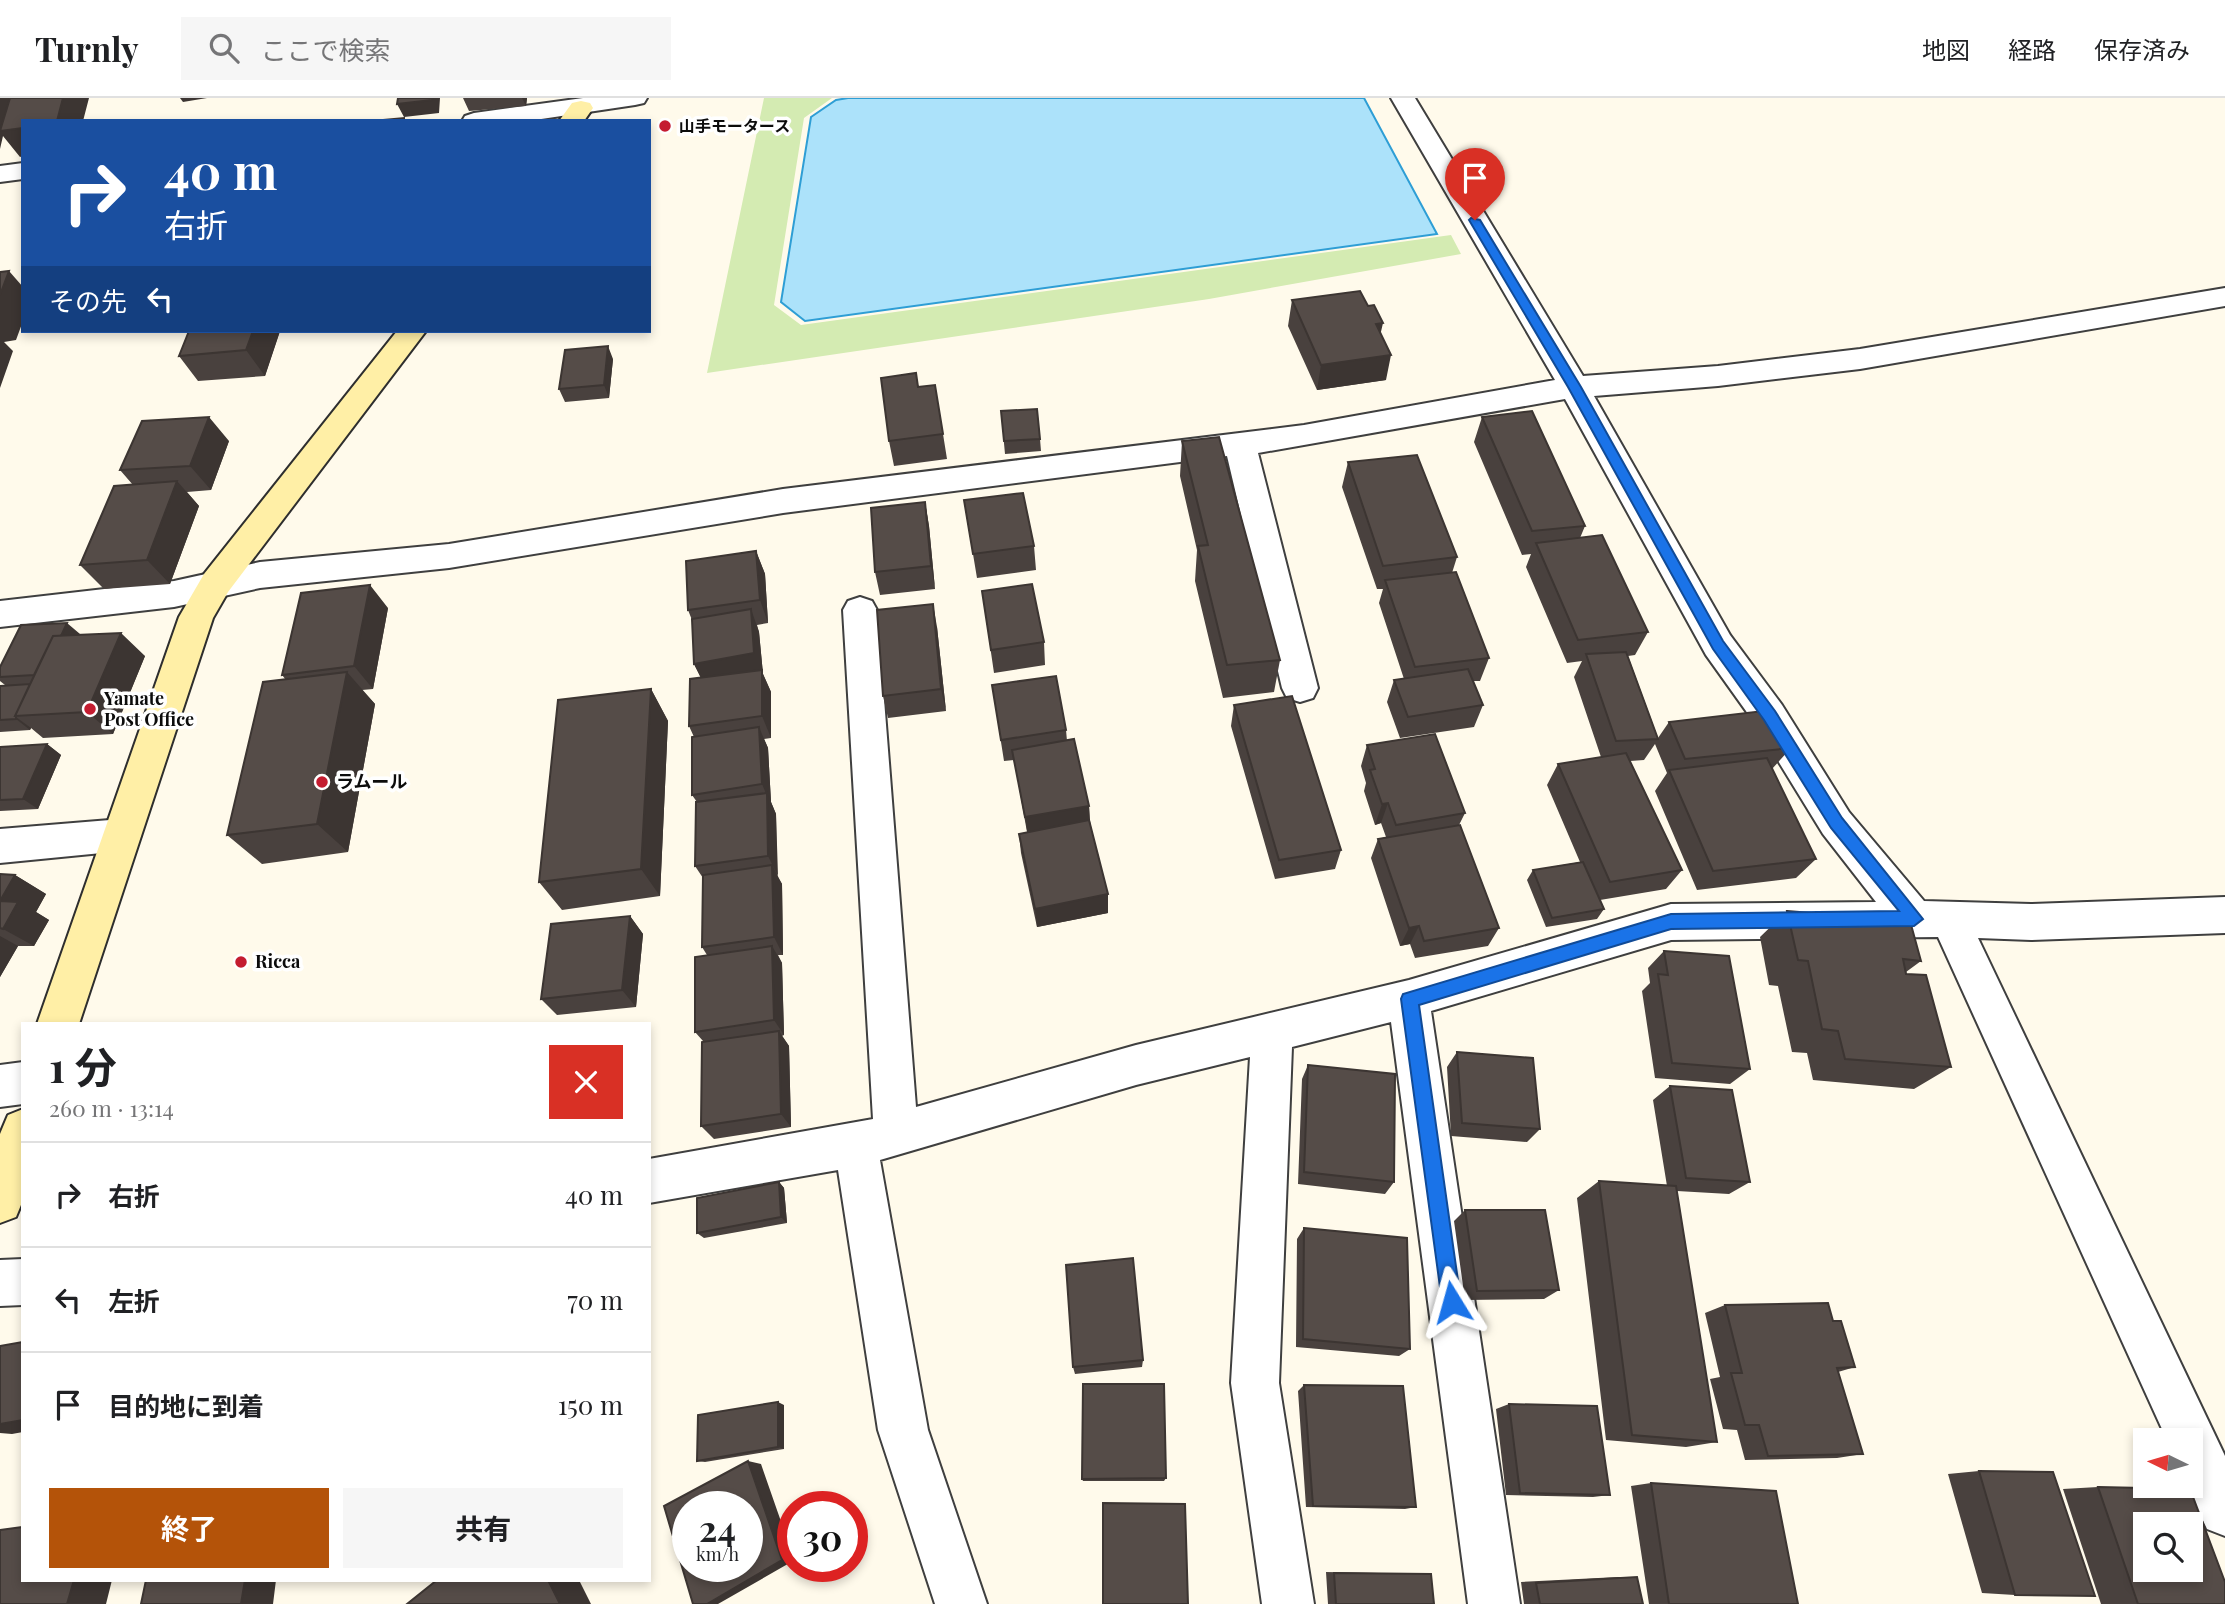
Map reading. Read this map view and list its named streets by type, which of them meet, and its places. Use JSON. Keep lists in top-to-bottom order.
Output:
{
  "places": [
    "山手モータース",
    "Yamate Post Office",
    "ラムール",
    "Ricca"
  ],
  "north": "left",
  "page": {
    "header": "Turnly",
    "search": "ここで検索",
    "nav": ["地図", "経路", "保存済み"],
    "turn": ["40 m", "右折"],
    "then": "その先",
    "heading": ["1 分", "260 m · 13:14"],
    "list": [
      {
        "name": "右折",
        "value": "40 m"
      },
      {
        "name": "左折",
        "value": "70 m"
      },
      {
        "name": "目的地に到着",
        "value": "150 m"
      }
    ],
    "buttons": ["終了", "共有"],
    "speed": "24 km/h",
    "limit": "30"
  }
}
